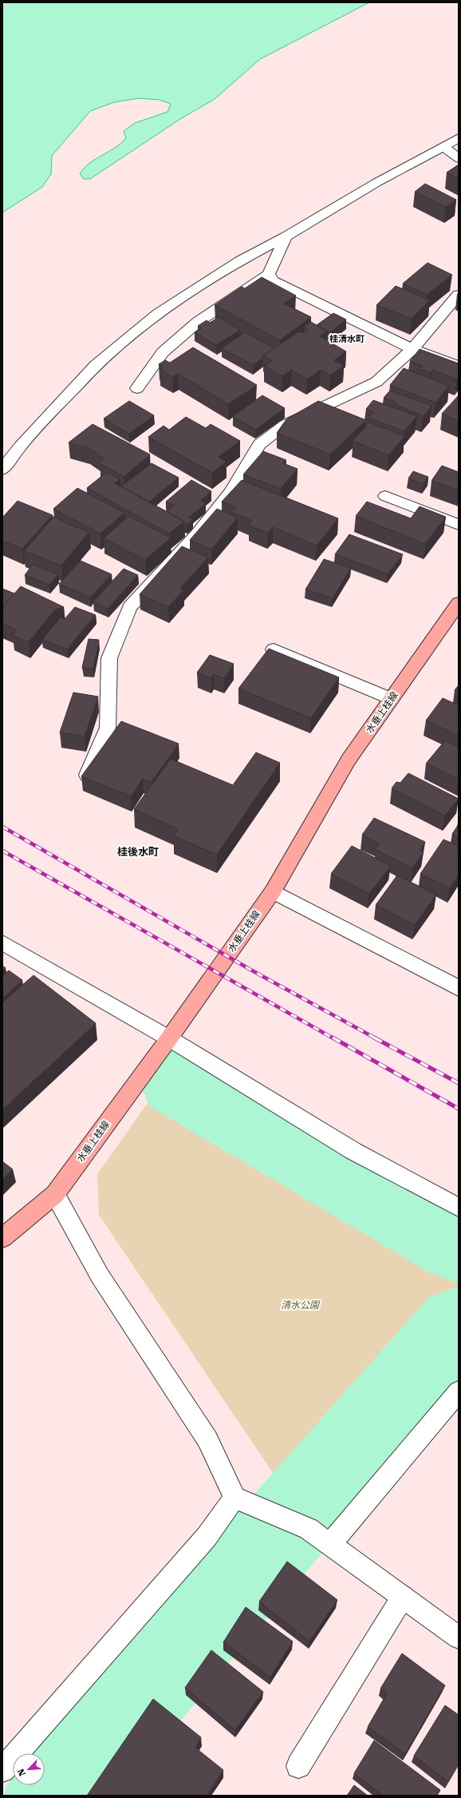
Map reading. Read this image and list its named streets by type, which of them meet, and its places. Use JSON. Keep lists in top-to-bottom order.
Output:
{
  "streets": {
    "main road": ["水垂上桂線"]
  },
  "districts": ["桂清水町", "桂後水町"],
  "parks": ["清水公園"],
  "north": "bottom left"
}
